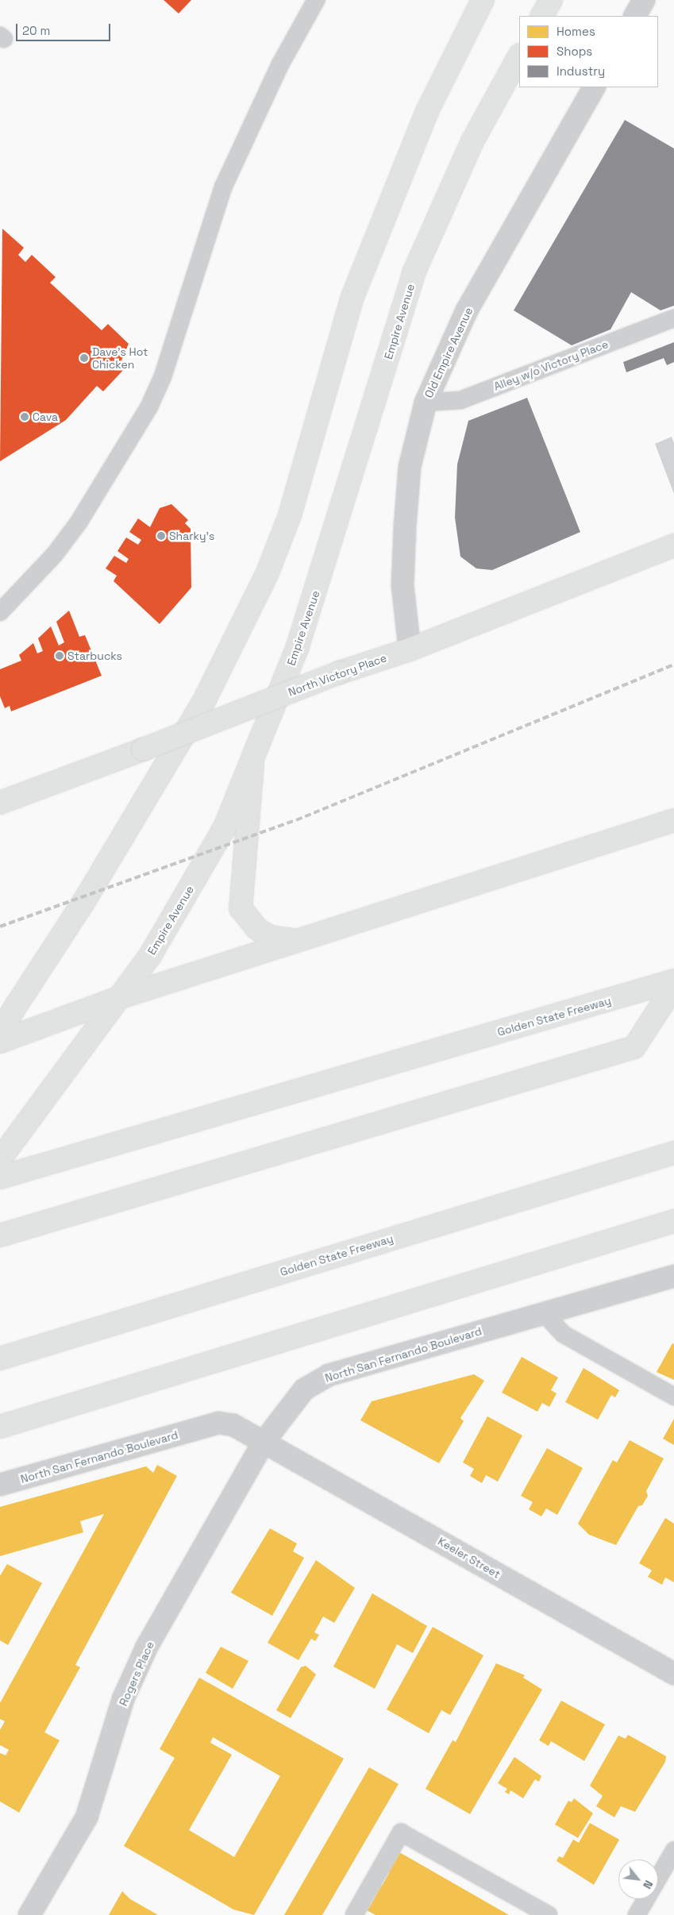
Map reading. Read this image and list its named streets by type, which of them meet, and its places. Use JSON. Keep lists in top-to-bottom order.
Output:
{
  "streets": {
    "main road": ["Empire Avenue", "North Victory Place", "Golden State Freeway"],
    "street": [
      "Old Empire Avenue",
      "North San Fernando Boulevard",
      "Keeler Street",
      "Rogers Place"
    ],
    "lane": ["Alley w/o Victory Place"]
  },
  "crossings": [
    ["Old Empire Avenue", "Alley w/o Victory Place"],
    ["Old Empire Avenue", "North Victory Place"],
    ["North San Fernando Boulevard", "Keeler Street"],
    ["North San Fernando Boulevard", "Rogers Place"],
    ["Keeler Street", "Rogers Place"]
  ],
  "places": [
    "Dave's Hot Chicken",
    "Cava",
    "Sharky's",
    "Starbucks"
  ],
  "legend": ["Homes", "Shops", "Industry"],
  "scale_bar": "20 m",
  "north": "bottom right"
}
